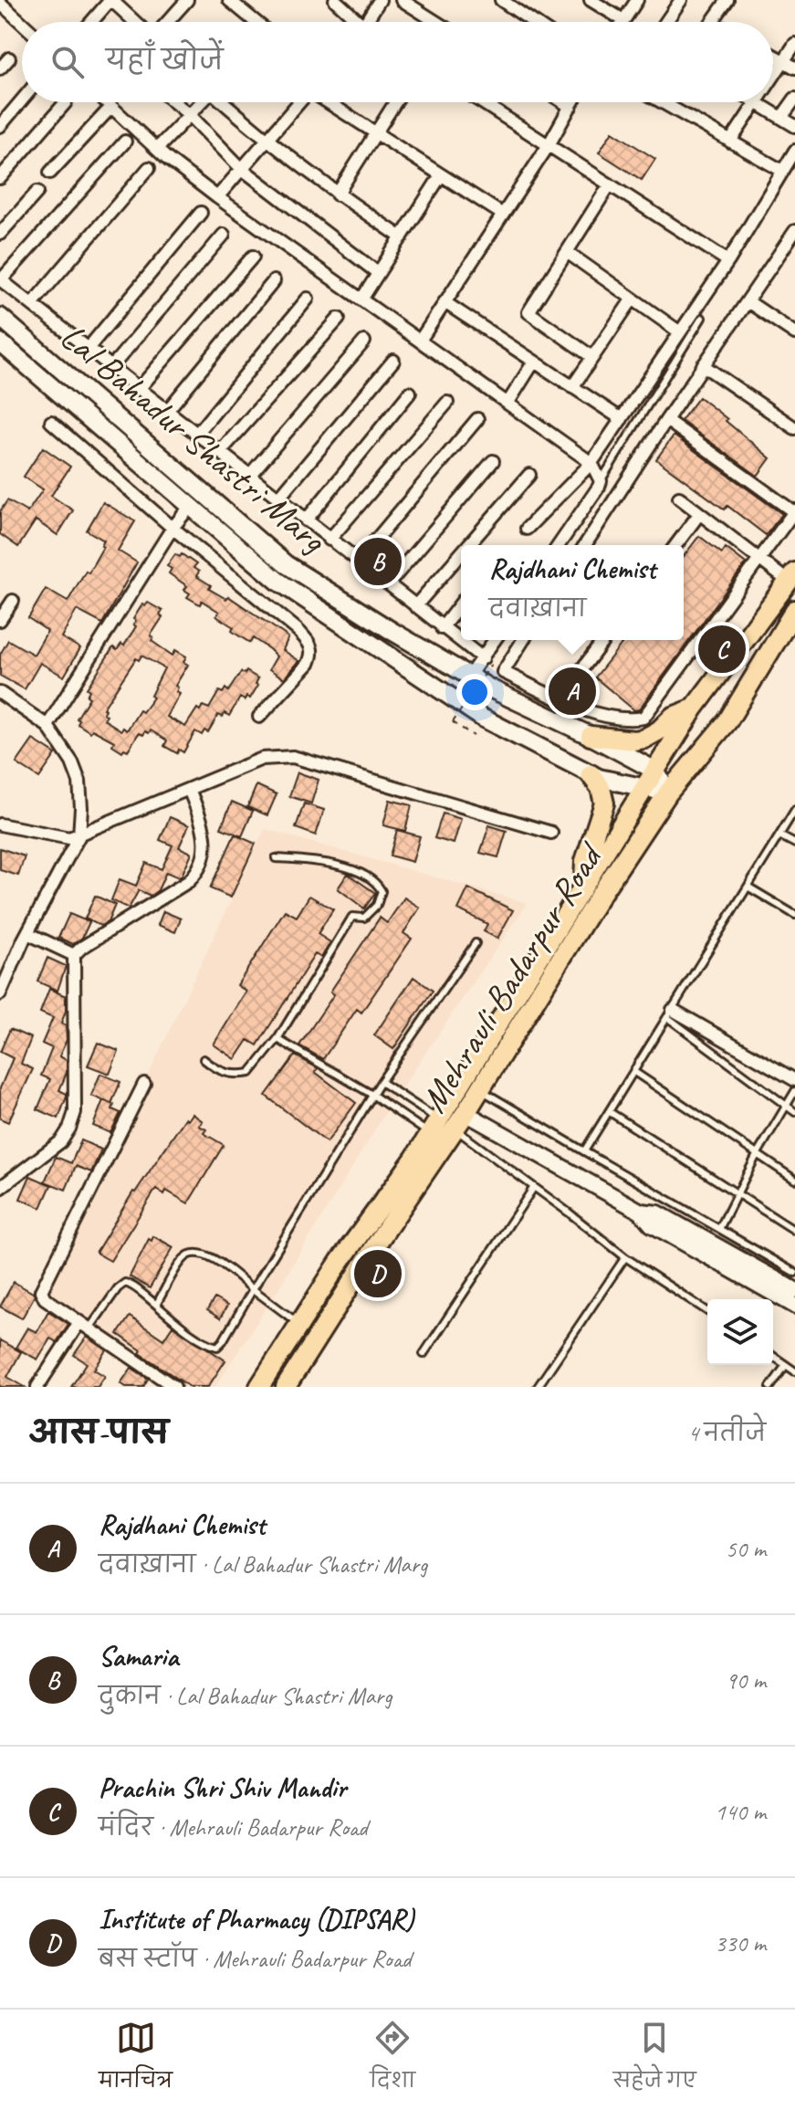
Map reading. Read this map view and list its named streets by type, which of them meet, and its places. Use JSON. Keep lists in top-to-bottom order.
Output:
{
  "streets": {
    "main road": ["Lal Bahadur Shastri Marg", "Mehrauli Badarpur Road"]
  },
  "crossings": [
    ["Lal Bahadur Shastri Marg", "Mehrauli Badarpur Road"]
  ],
  "page": {
    "search": "यहाँ खोजें",
    "pins": [
      "B",
      "C",
      "A",
      "D"
    ],
    "popup": ["Rajdhani Chemist", "दवाख़ाना"],
    "heading": ["आस-पास", "4 नतीजे"],
    "list": [
      {
        "mark": "A",
        "name": "Rajdhani Chemist",
        "note": "दवाख़ाना · Lal Bahadur Shastri Marg",
        "value": "50 m"
      },
      {
        "mark": "B",
        "name": "Samaria",
        "note": "दुकान · Lal Bahadur Shastri Marg",
        "value": "90 m"
      },
      {
        "mark": "C",
        "name": "Prachin Shri Shiv Mandir",
        "note": "मंदिर · Mehrauli Badarpur Road",
        "value": "140 m"
      },
      {
        "mark": "D",
        "name": "Institute of Pharmacy (DIPSAR)",
        "note": "बस स्टॉप · Mehrauli Badarpur Road",
        "value": "330 m"
      }
    ],
    "nav": ["मानचित्र", "दिशा", "सहेजे गए"]
  }
}
